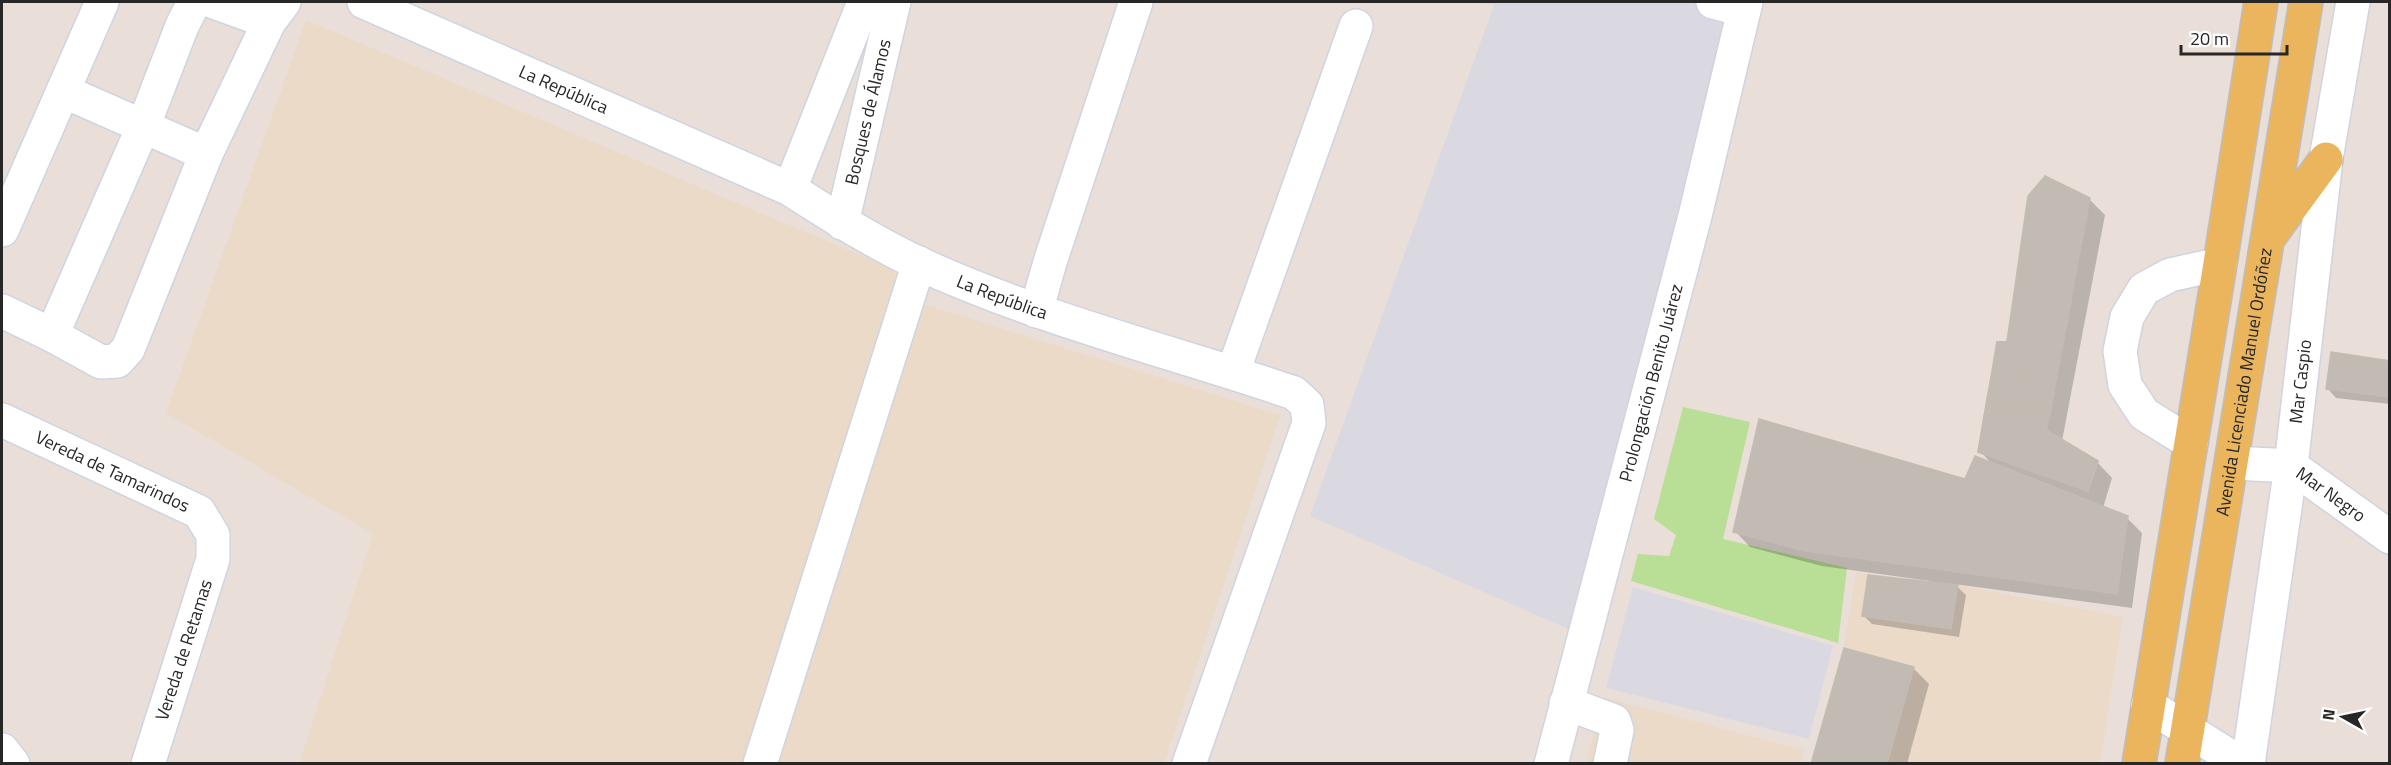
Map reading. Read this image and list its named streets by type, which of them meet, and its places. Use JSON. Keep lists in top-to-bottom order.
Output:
{
  "streets": {
    "main road": ["Avenida Licenciado Manuel Ordóñez"],
    "street": [
      "La República",
      "Bosques de Álamos",
      "Prolongación Benito Juárez",
      "Mar Caspio",
      "Vereda de Tamarindos",
      "Mar Negro",
      "Vereda de Retamas"
    ]
  },
  "crossings": [
    ["La República", "Bosques de Álamos"],
    ["Avenida Licenciado Manuel Ordóñez", "Mar Negro"],
    ["Mar Caspio", "Mar Negro"],
    ["Vereda de Tamarindos", "Vereda de Retamas"]
  ],
  "scale_bar": "20 m",
  "north": "left"
}
